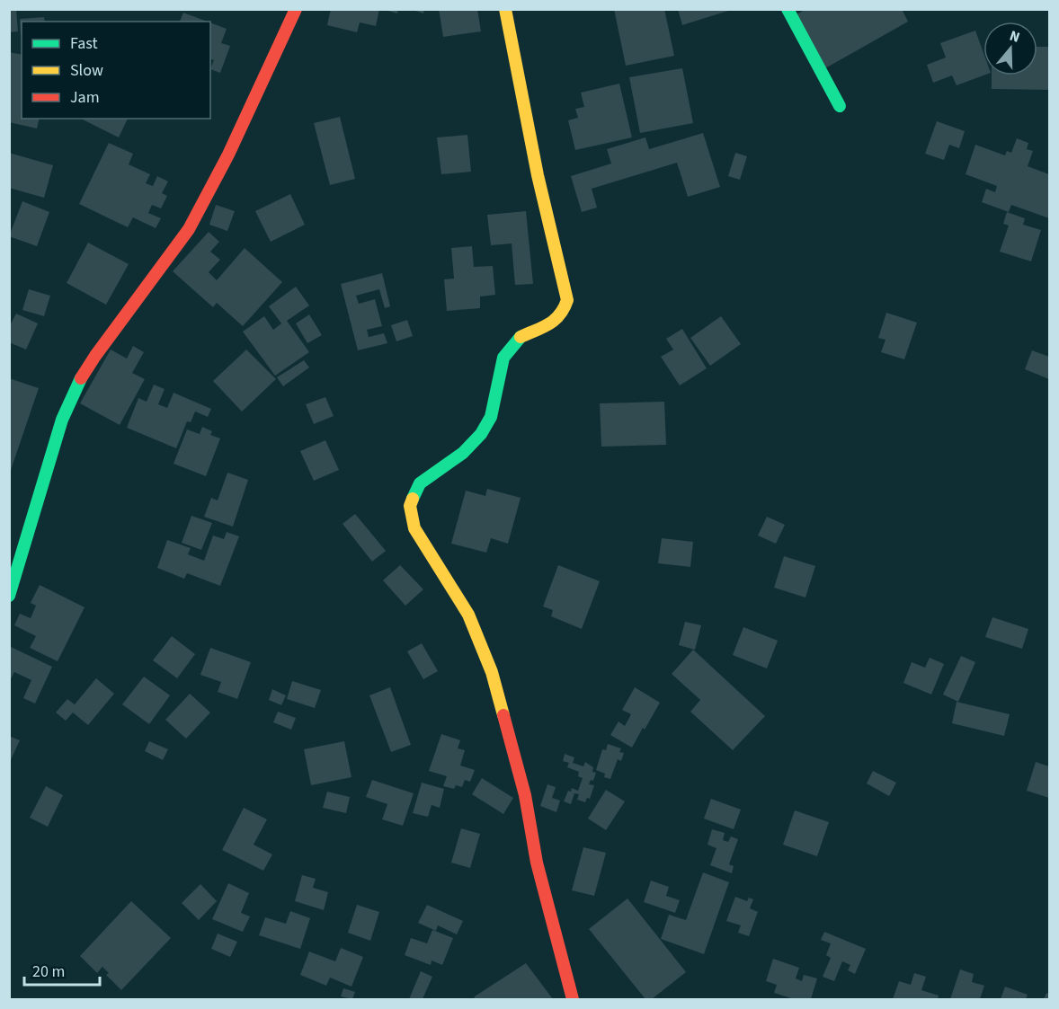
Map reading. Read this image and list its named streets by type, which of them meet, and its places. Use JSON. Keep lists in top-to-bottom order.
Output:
{
  "legend": ["Fast", "Slow", "Jam"],
  "scale_bar": "20 m",
  "north": "top"
}
